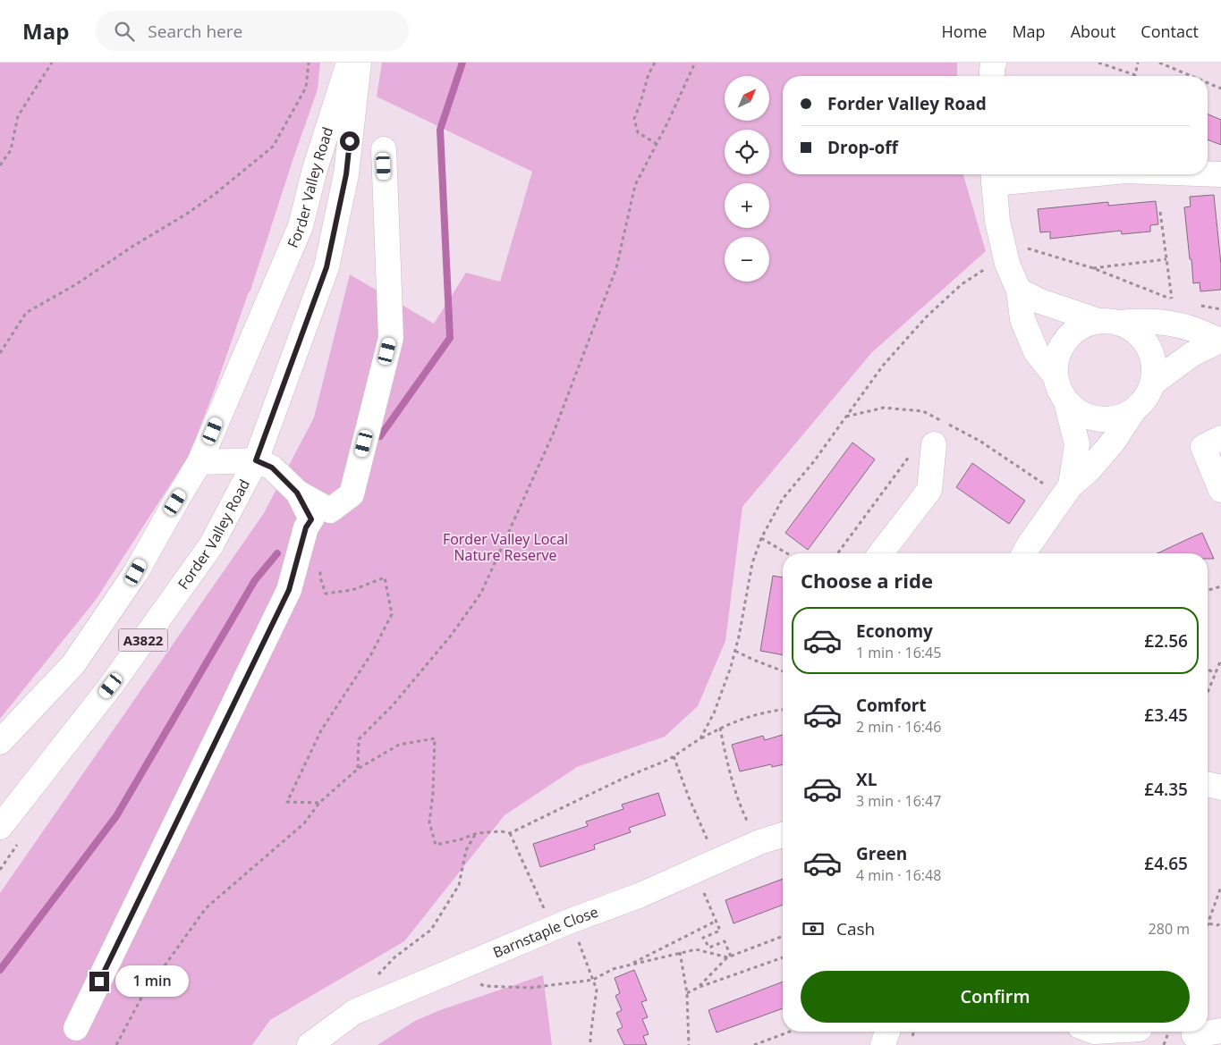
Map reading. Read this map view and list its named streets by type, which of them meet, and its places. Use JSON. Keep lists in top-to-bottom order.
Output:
{
  "streets": {
    "street": ["Forder Valley Road", "A3822", "Barnstaple Close"]
  },
  "parks": ["Forder Valley Local Nature Reserve"],
  "north": "top right",
  "page": {
    "header": "Map",
    "search": "Search here",
    "nav": [
      "Home",
      "Map",
      "About",
      "Contact"
    ],
    "map_buttons": ["+", "−"],
    "banner": ["Forder Valley Road", "Drop-off"],
    "heading": "Choose a ride",
    "list": [
      {
        "name": "Economy",
        "note": "1 min · 16:45",
        "value": "£2.56"
      },
      {
        "name": "Comfort",
        "note": "2 min · 16:46",
        "value": "£3.45"
      },
      {
        "name": "XL",
        "note": "3 min · 16:47",
        "value": "£4.35"
      },
      {
        "name": "Green",
        "note": "4 min · 16:48",
        "value": "£4.65"
      }
    ],
    "pay": ["Cash", "280 m"],
    "buttons": "Confirm",
    "bubble": "1 min"
  }
}
